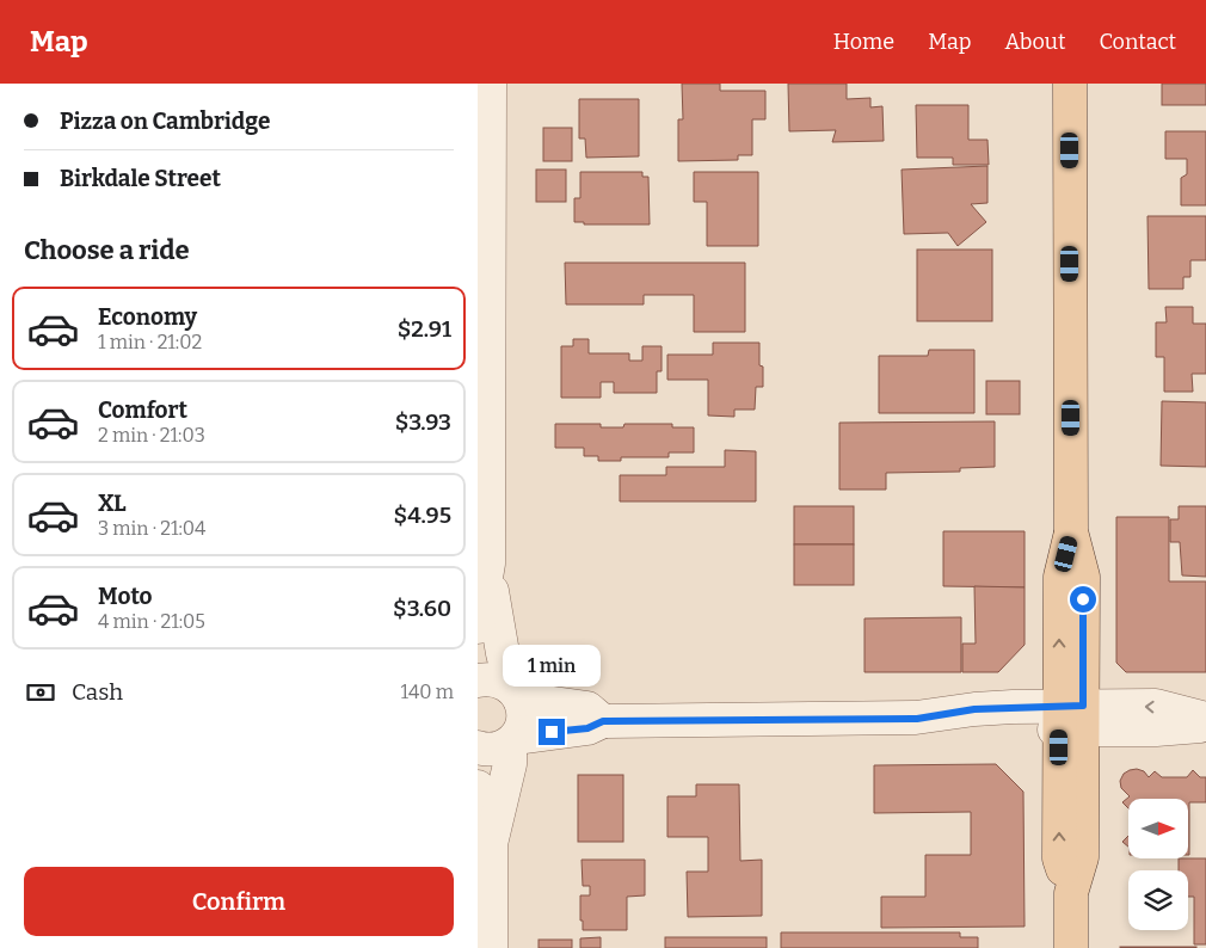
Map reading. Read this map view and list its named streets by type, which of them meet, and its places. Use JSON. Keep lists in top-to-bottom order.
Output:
{
  "north": "right",
  "page": {
    "header": "Map",
    "nav": [
      "Home",
      "Map",
      "About",
      "Contact"
    ],
    "banner": ["Pizza on Cambridge", "Birkdale Street"],
    "heading": "Choose a ride",
    "list": [
      {
        "name": "Economy",
        "note": "1 min · 21:02",
        "value": "$2.91"
      },
      {
        "name": "Comfort",
        "note": "2 min · 21:03",
        "value": "$3.93"
      },
      {
        "name": "XL",
        "note": "3 min · 21:04",
        "value": "$4.95"
      },
      {
        "name": "Moto",
        "note": "4 min · 21:05",
        "value": "$3.60"
      }
    ],
    "bubble": "1 min",
    "pay": ["Cash", "140 m"],
    "buttons": "Confirm"
  }
}
